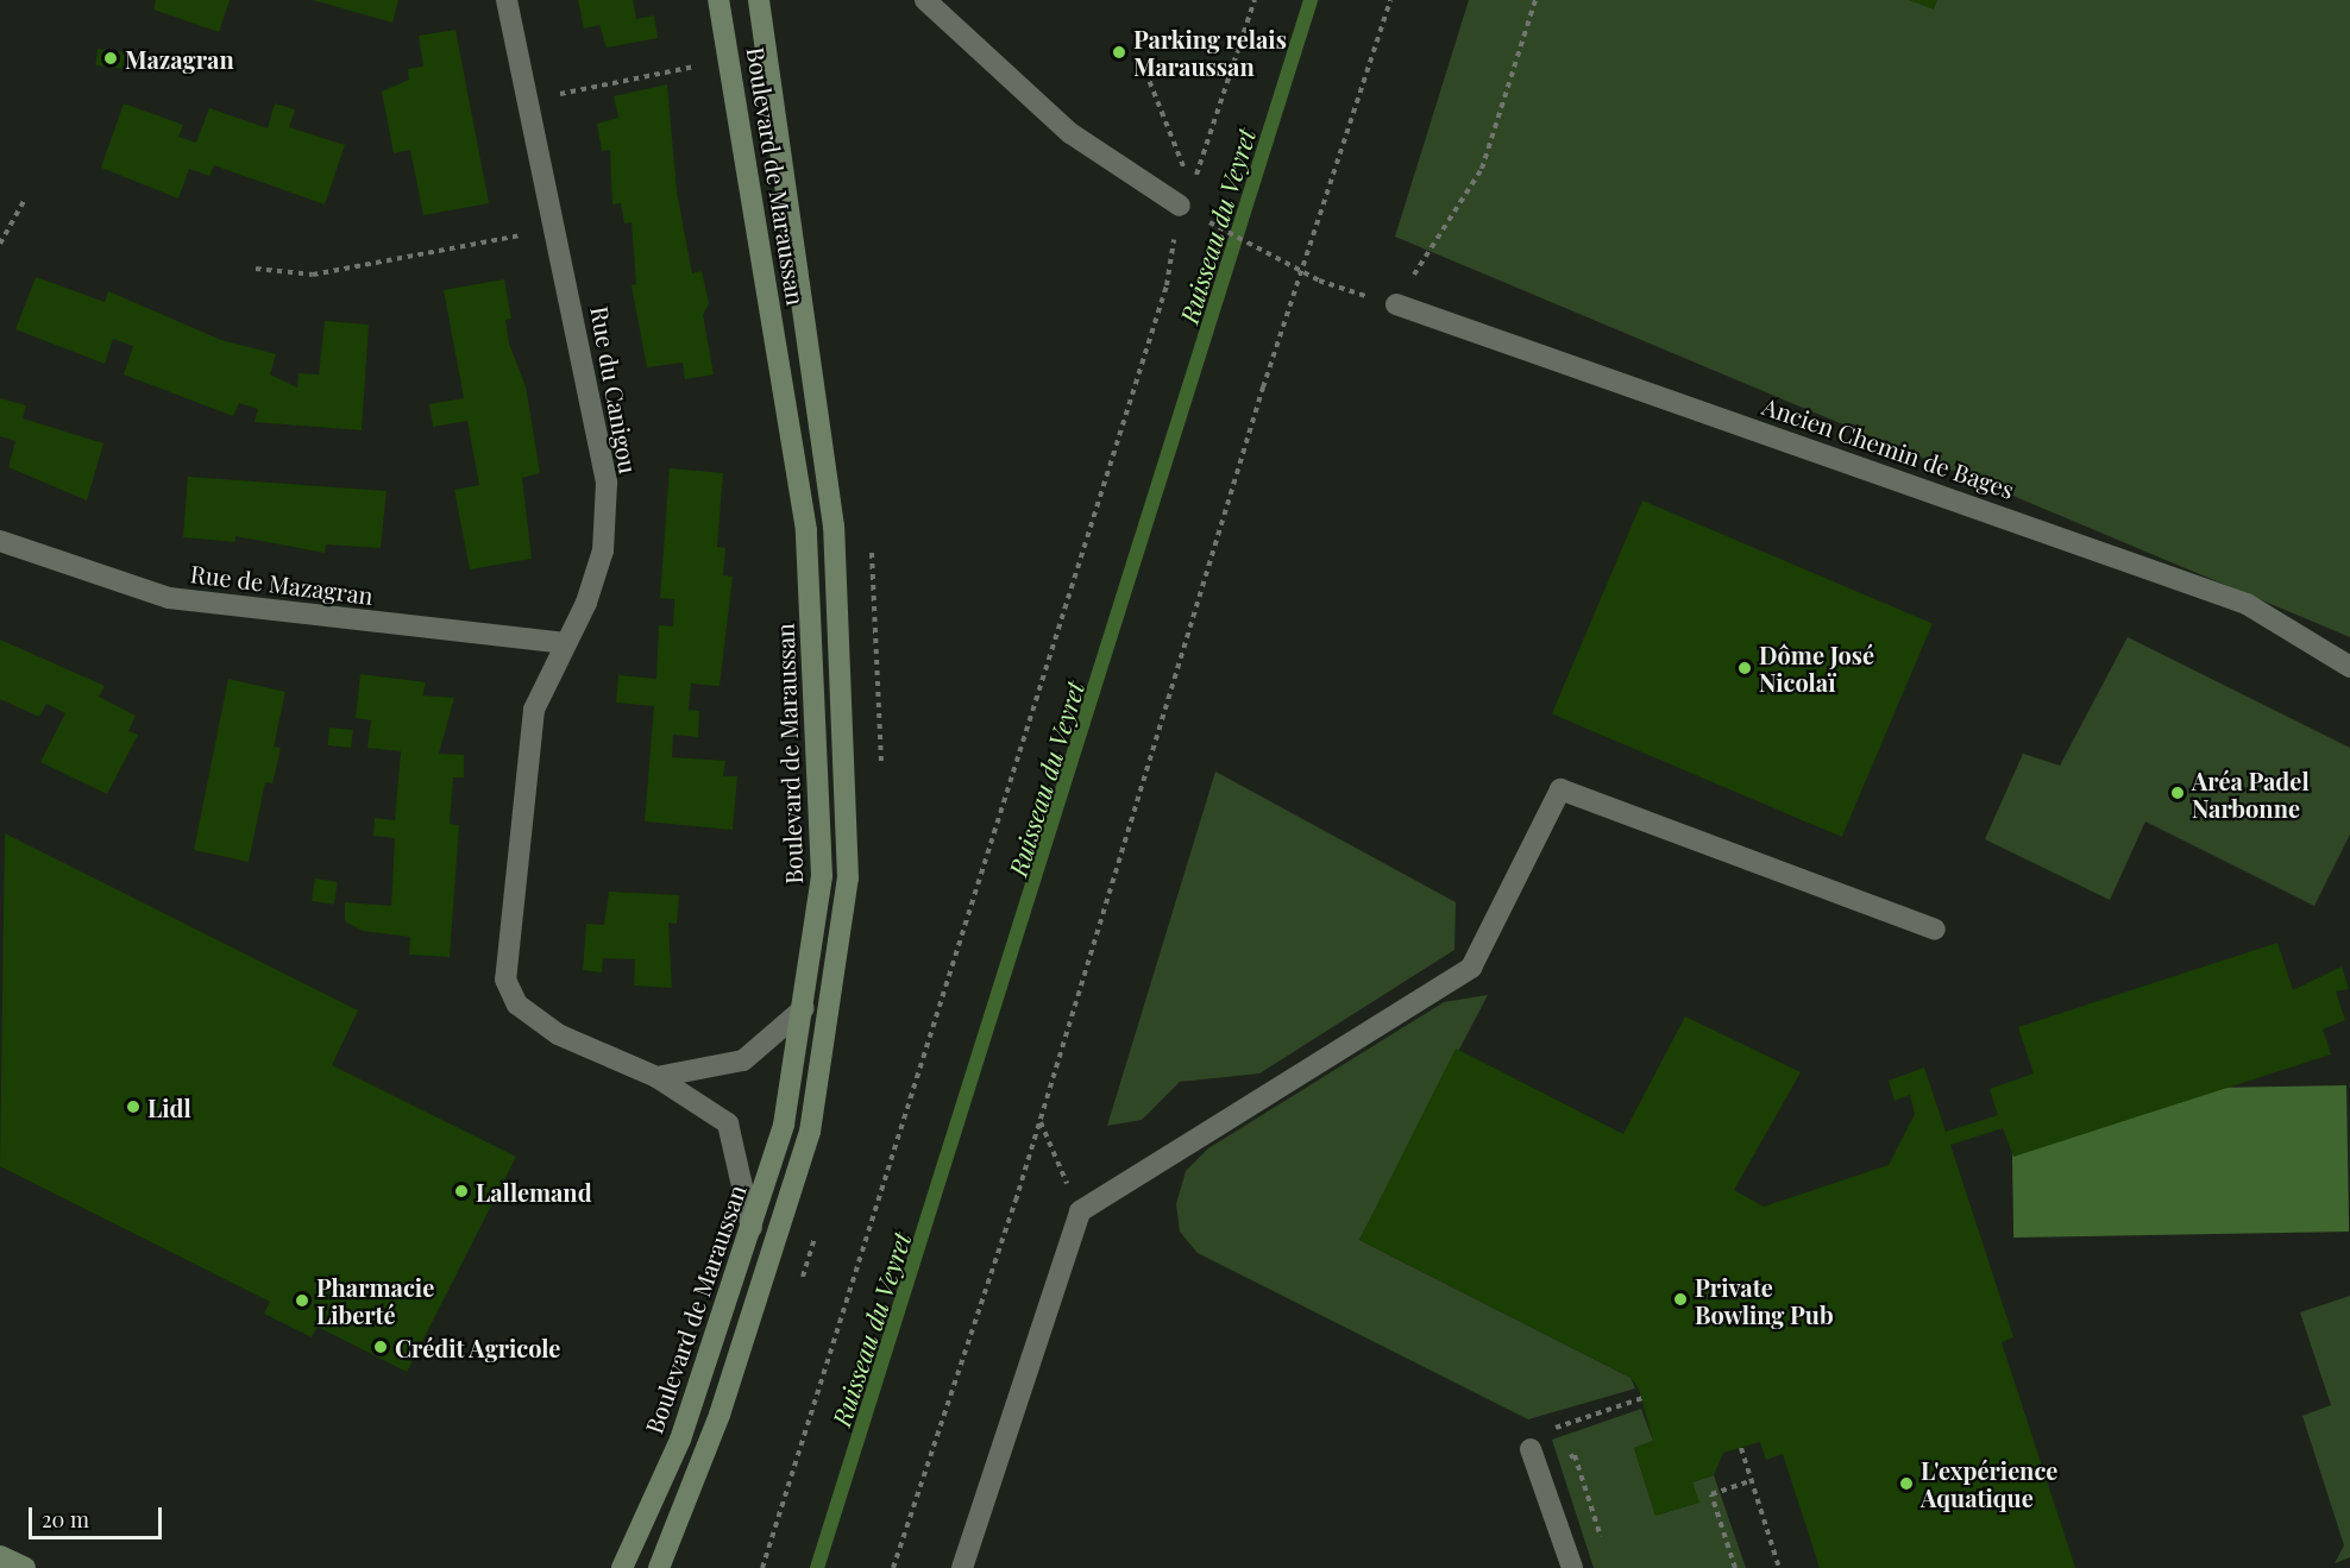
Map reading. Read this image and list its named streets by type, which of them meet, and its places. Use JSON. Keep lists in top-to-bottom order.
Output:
{
  "streets": {
    "main road": ["Boulevard de Maraussan"],
    "street": ["Rue du Canigou", "Ancien Chemin de Bages", "Rue de Mazagran"]
  },
  "crossings": [
    ["Boulevard de Maraussan", "Rue du Canigou"],
    ["Rue du Canigou", "Rue de Mazagran"]
  ],
  "water": ["Ruisseau du Veyret"],
  "places": [
    "Parking relais Maraussan",
    "Mazagran",
    "Dôme José Nicolaï",
    "Aréa Padel Narbonne",
    "Lidl",
    "Lallemand",
    "Private Bowling Pub",
    "Pharmacie Liberté",
    "Crédit Agricole",
    "L'expérience Aquatique"
  ],
  "scale_bar": "20 m"
}
